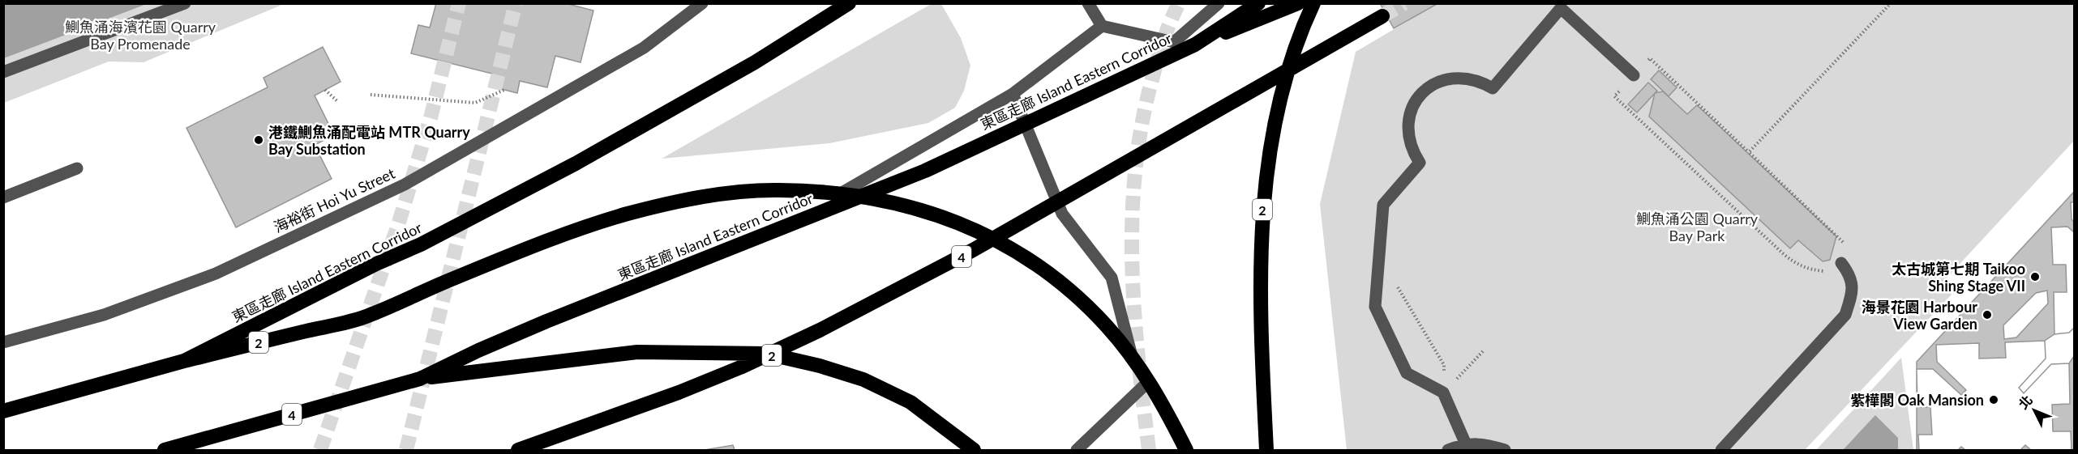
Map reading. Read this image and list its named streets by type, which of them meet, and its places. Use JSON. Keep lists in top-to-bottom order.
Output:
{
  "streets": {
    "highway": ["東區走廊 Island Eastern Corridor", "2", "4"],
    "street": ["海裕街 Hoi Yu Street"]
  },
  "crossings": [
    ["東區走廊 Island Eastern Corridor", "2"]
  ],
  "parks": ["鰂魚涌海濱花園 Quarry Bay Promenade", "鰂魚涌公園 Quarry Bay Park"],
  "places": [
    "港鐵鰂魚涌配電站 MTR Quarry Bay Substation",
    "太古城第七期 Taikoo Shing Stage VII",
    "海景花園 Harbour View Garden",
    "紫樺閣 Oak Mansion"
  ],
  "north": "top left"
}
